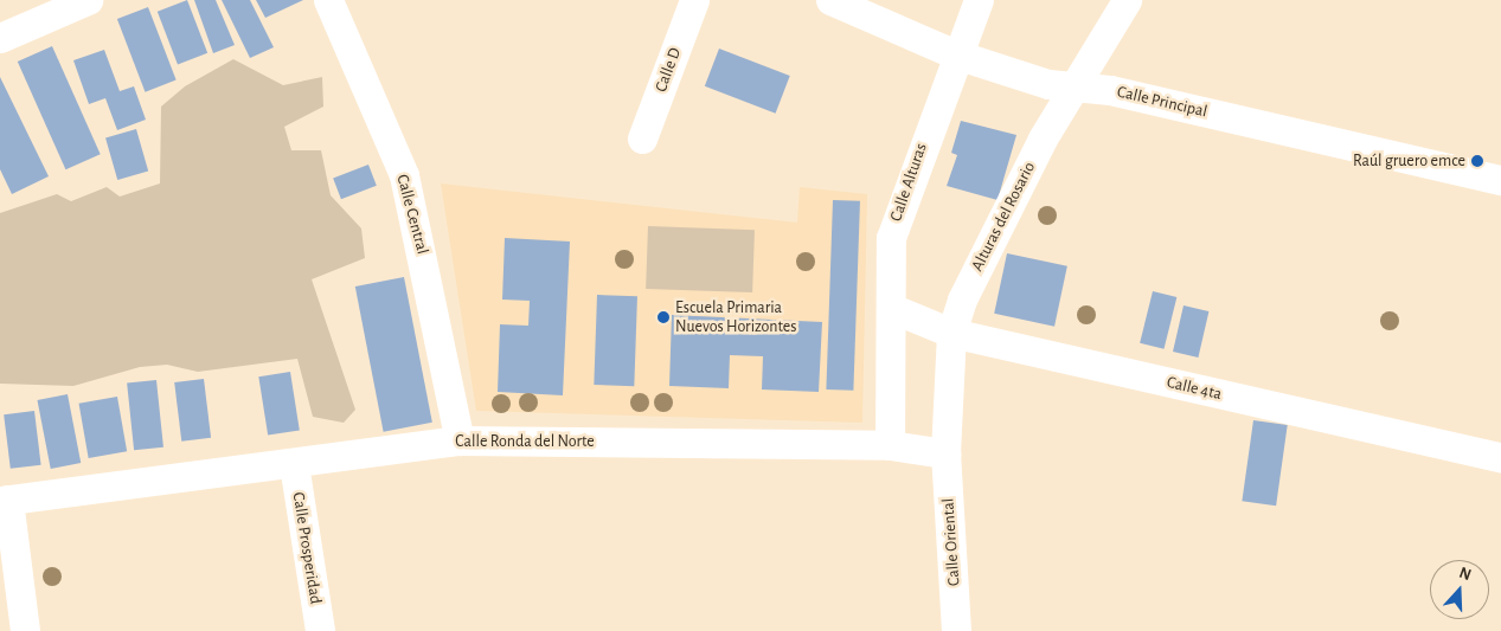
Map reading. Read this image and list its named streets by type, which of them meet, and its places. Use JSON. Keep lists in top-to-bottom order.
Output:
{
  "streets": {
    "street": [
      "Calle D",
      "Calle Principal",
      "Calle Alturas",
      "Calle Central",
      "Alturas del Rosario",
      "Calle 4ta",
      "Calle Ronda del Norte",
      "Calle Oriental",
      "Calle Prosperidad"
    ]
  },
  "crossings": [
    ["Calle Principal", "Calle Alturas"],
    ["Calle Principal", "Alturas del Rosario"],
    ["Calle Alturas", "Calle 4ta"],
    ["Calle Alturas", "Calle Ronda del Norte"],
    ["Calle Central", "Calle Ronda del Norte"],
    ["Alturas del Rosario", "Calle 4ta"],
    ["Alturas del Rosario", "Calle Ronda del Norte"],
    ["Alturas del Rosario", "Calle Oriental"],
    ["Calle Ronda del Norte", "Calle Oriental"],
    ["Calle Ronda del Norte", "Calle Prosperidad"]
  ],
  "places": ["Raúl gruero emce", "Escuela Primaria Nuevos Horizontes"],
  "north": "top"
}
